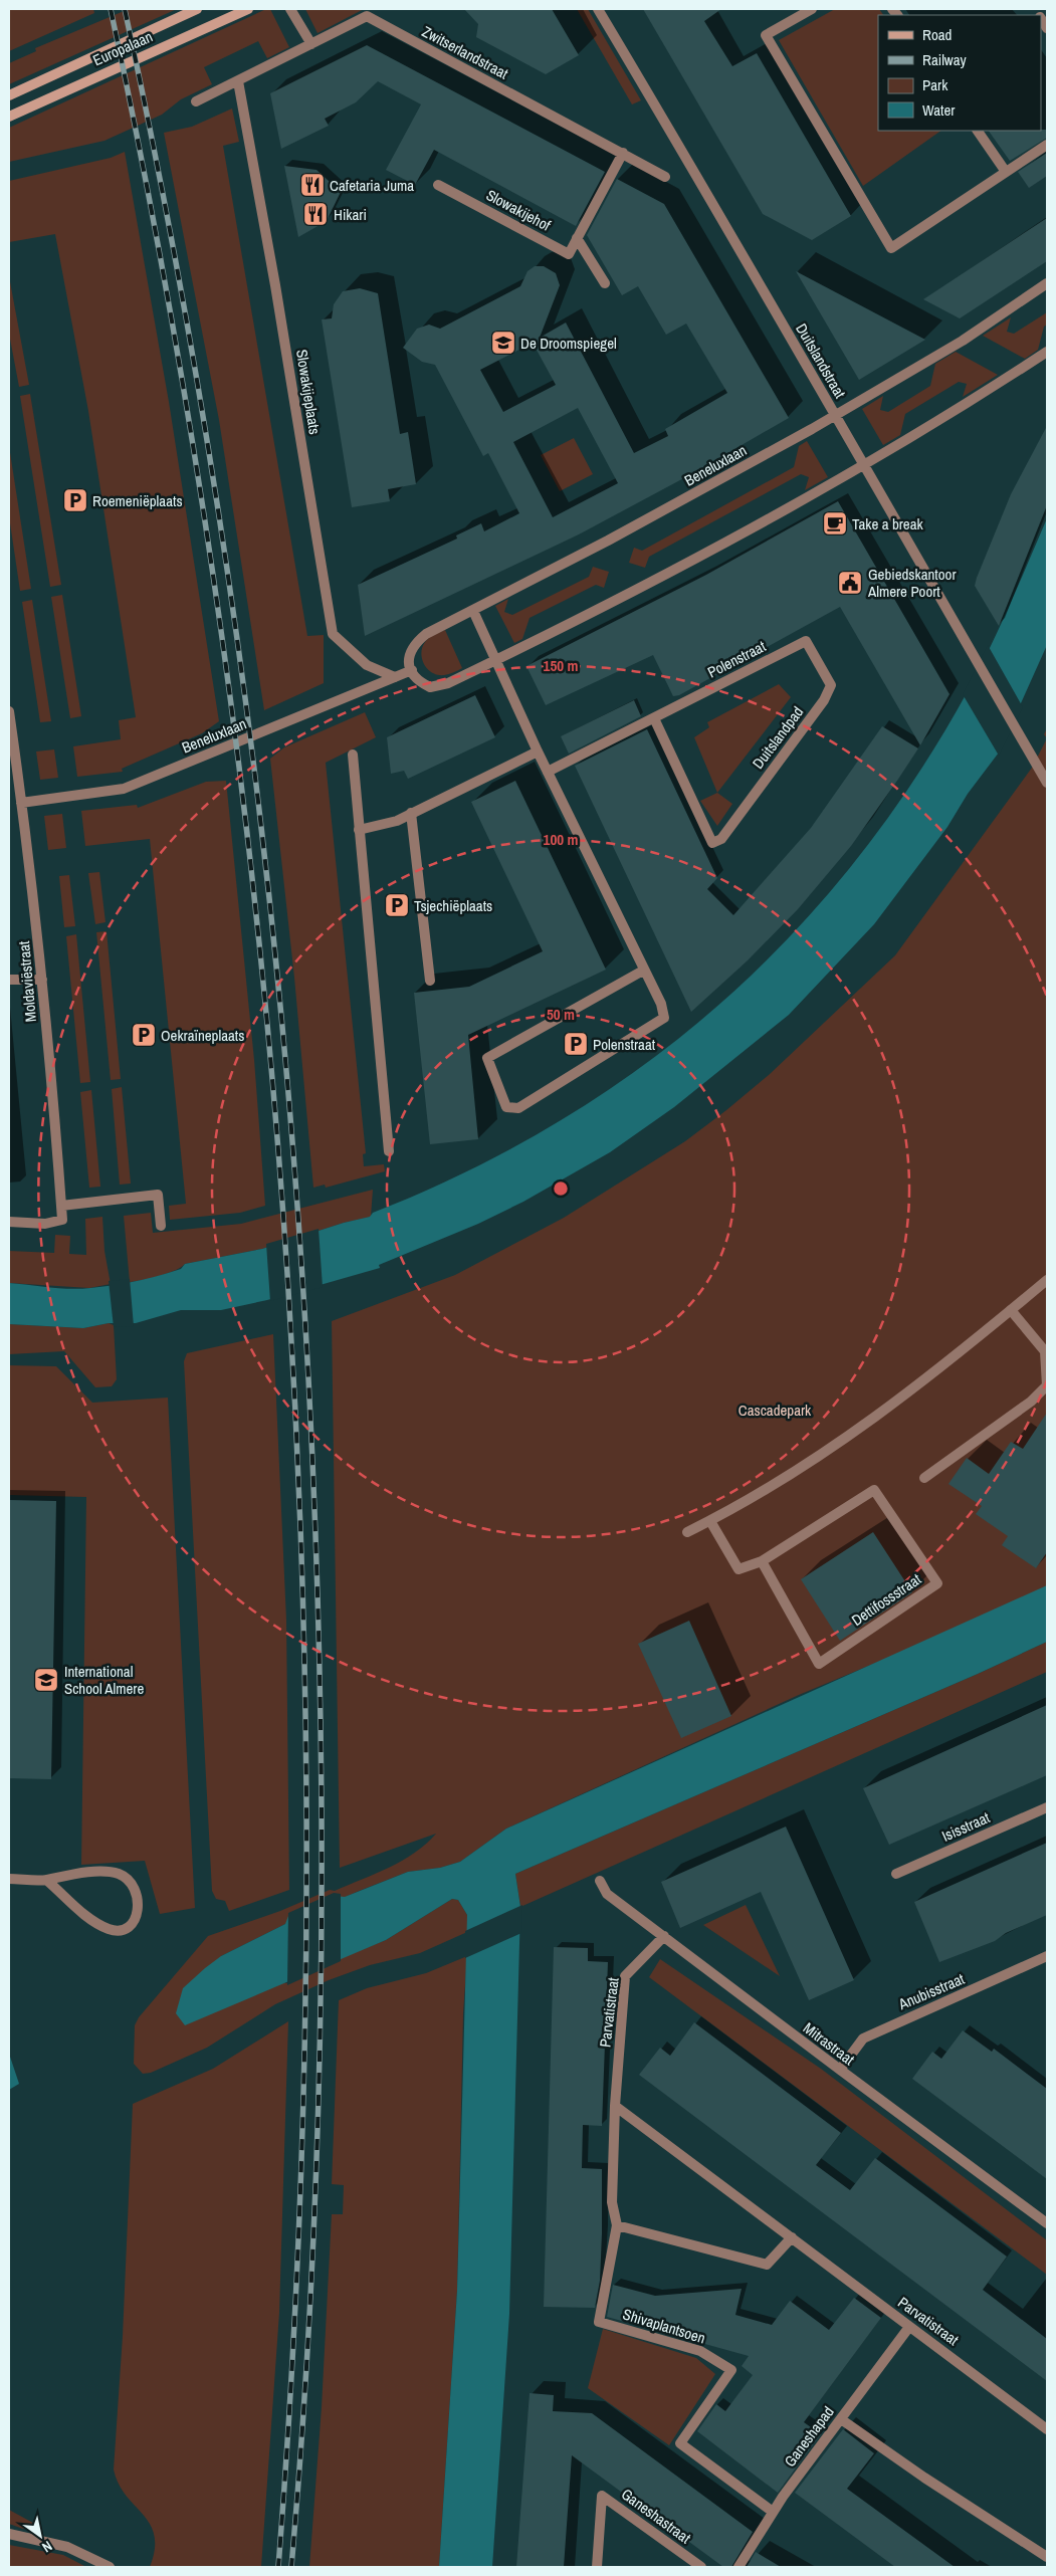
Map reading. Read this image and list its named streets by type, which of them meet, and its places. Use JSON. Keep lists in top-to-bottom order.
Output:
{
  "streets": {
    "street": [
      "Europalaan",
      "Zwitserlandstraat",
      "Slowakijehof",
      "Duitslandstraat",
      "Slowakijeplaats",
      "Beneluxlaan",
      "Polenstraat",
      "Duitslandpad",
      "Moldaviëstraat",
      "Dettifossstraat",
      "Isisstraat",
      "Anubisstraat",
      "Parvatistraat",
      "Mitrastraat",
      "Shivaplantsoen",
      "Ganeshapad",
      "Ganeshastraat"
    ]
  },
  "crossings": [
    ["Zwitserlandstraat", "Slowakijehof"],
    ["Zwitserlandstraat", "Slowakijeplaats"],
    ["Duitslandstraat", "Beneluxlaan"],
    ["Slowakijeplaats", "Beneluxlaan"],
    ["Beneluxlaan", "Moldaviëstraat"],
    ["Polenstraat", "Duitslandpad"],
    ["Anubisstraat", "Mitrastraat"],
    ["Parvatistraat", "Mitrastraat"],
    ["Parvatistraat", "Shivaplantsoen"],
    ["Parvatistraat", "Ganeshapad"],
    ["Shivaplantsoen", "Ganeshapad"]
  ],
  "parks": ["Cascadepark"],
  "places": {
    "restaurant": ["Cafetaria Juma", "Hikari"],
    "school or university": ["De Droomspiegel", "International School Almere"],
    "parking": [
      "Roemeniëplaats",
      "Tsjechiëplaats",
      "Oekraïneplaats",
      "Polenstraat"
    ],
    "cafe": ["Take a break"],
    "public building": ["Gebiedskantoor Almere Poort"]
  },
  "legend": [
    "Road",
    "Railway",
    "Park",
    "Water"
  ],
  "north": "bottom right",
  "rings": ["150 m", "100 m", "50 m"]
}
